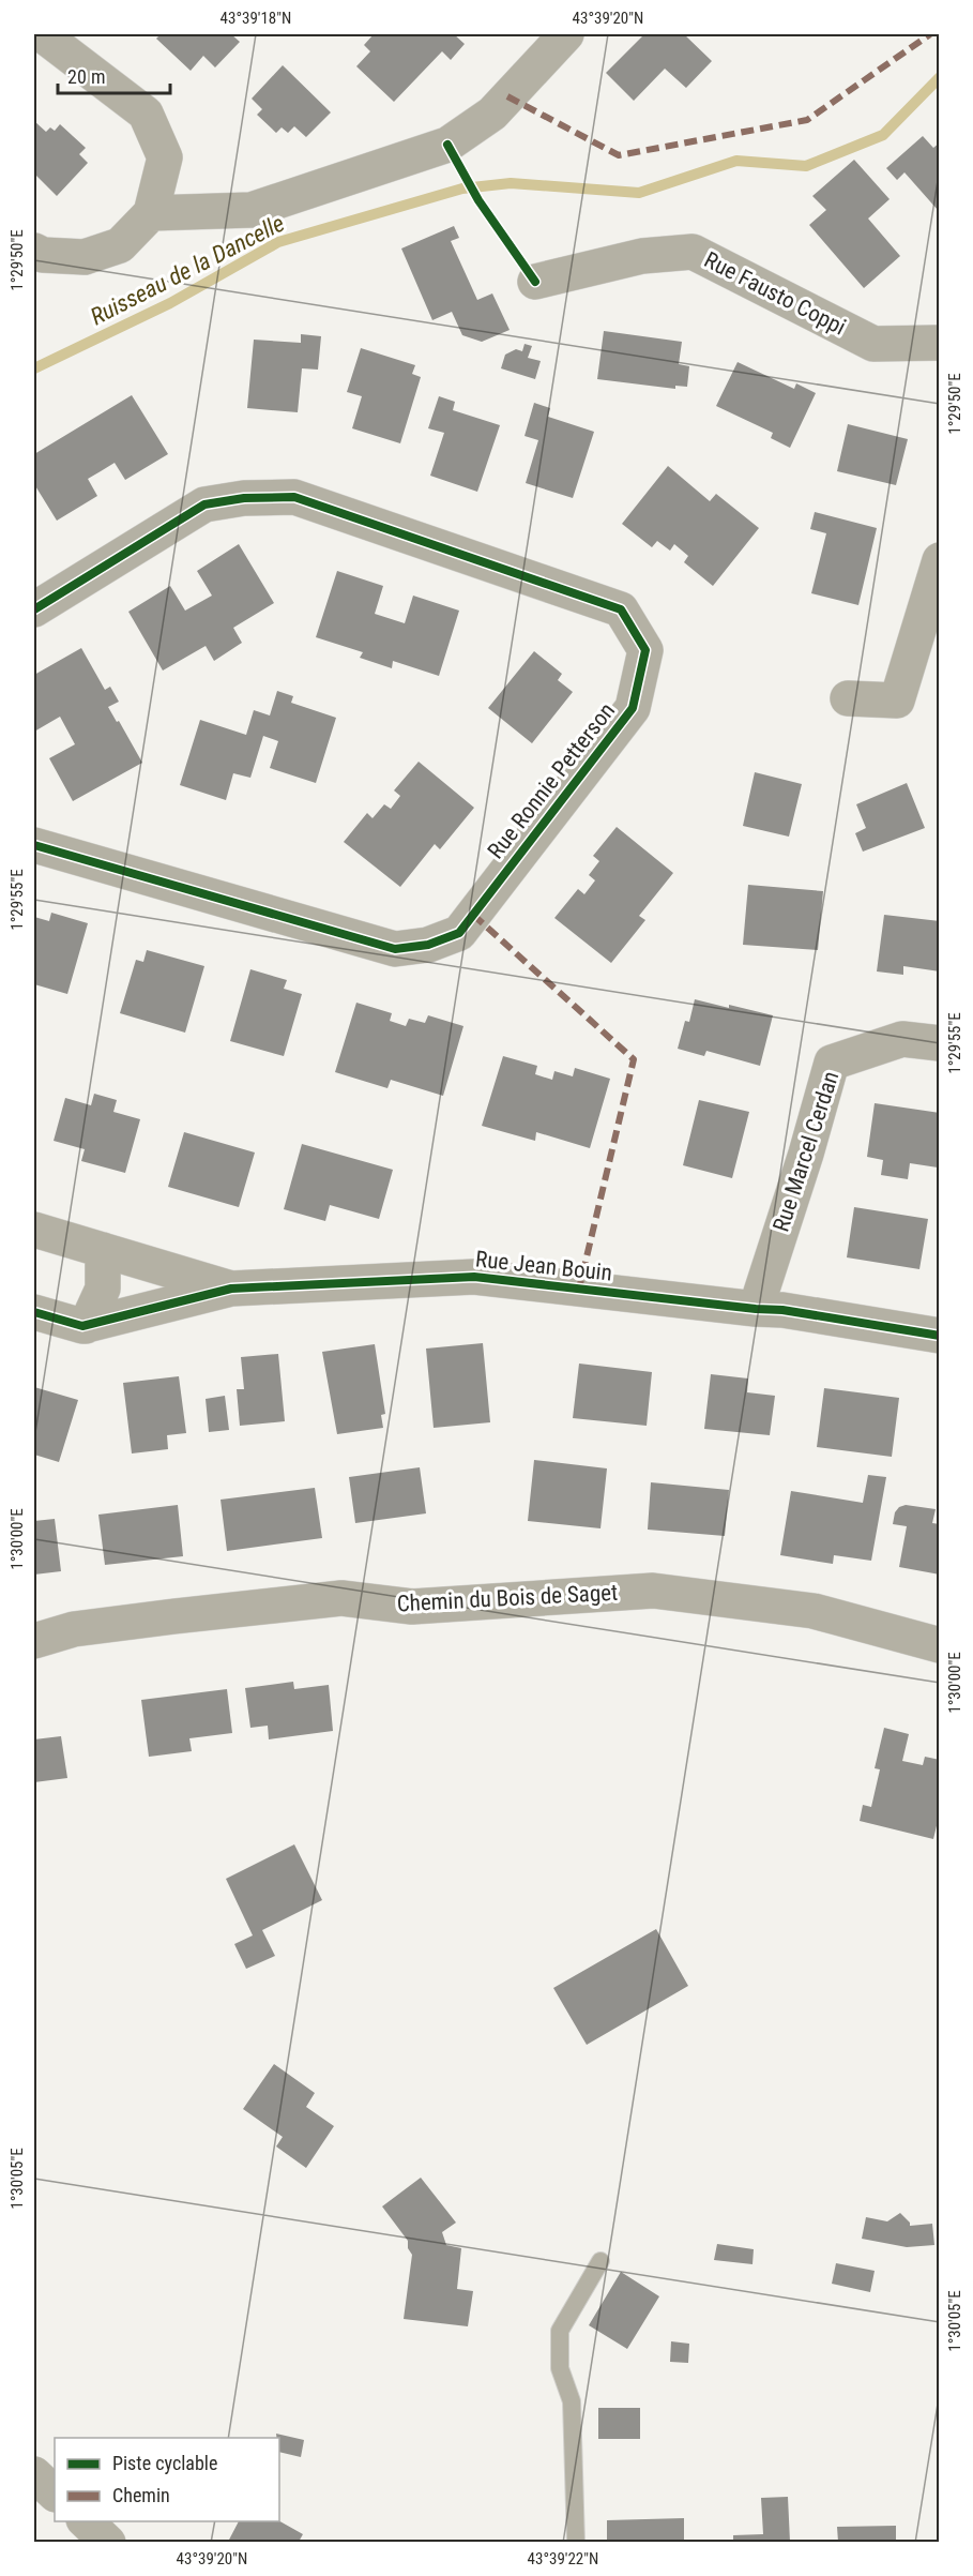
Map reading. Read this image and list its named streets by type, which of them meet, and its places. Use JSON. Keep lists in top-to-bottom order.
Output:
{
  "streets": {
    "street": [
      "Rue Fausto Coppi",
      "Rue Ronnie Petterson",
      "Rue Marcel Cerdan",
      "Rue Jean Bouin",
      "Chemin du Bois de Saget"
    ]
  },
  "crossings": [
    ["Rue Marcel Cerdan", "Rue Jean Bouin"]
  ],
  "water": ["Ruisseau de la Dancelle"],
  "legend": ["Piste cyclable", "Chemin"],
  "scale_bar": "20 m",
  "coordinates": [
    "43°39'18\"N",
    "43°39'20\"N",
    "1°29'50\"E",
    "1°29'55\"E",
    "1°30'00\"E",
    "1°30'05\"E",
    "43°39'22\"N"
  ]
}
